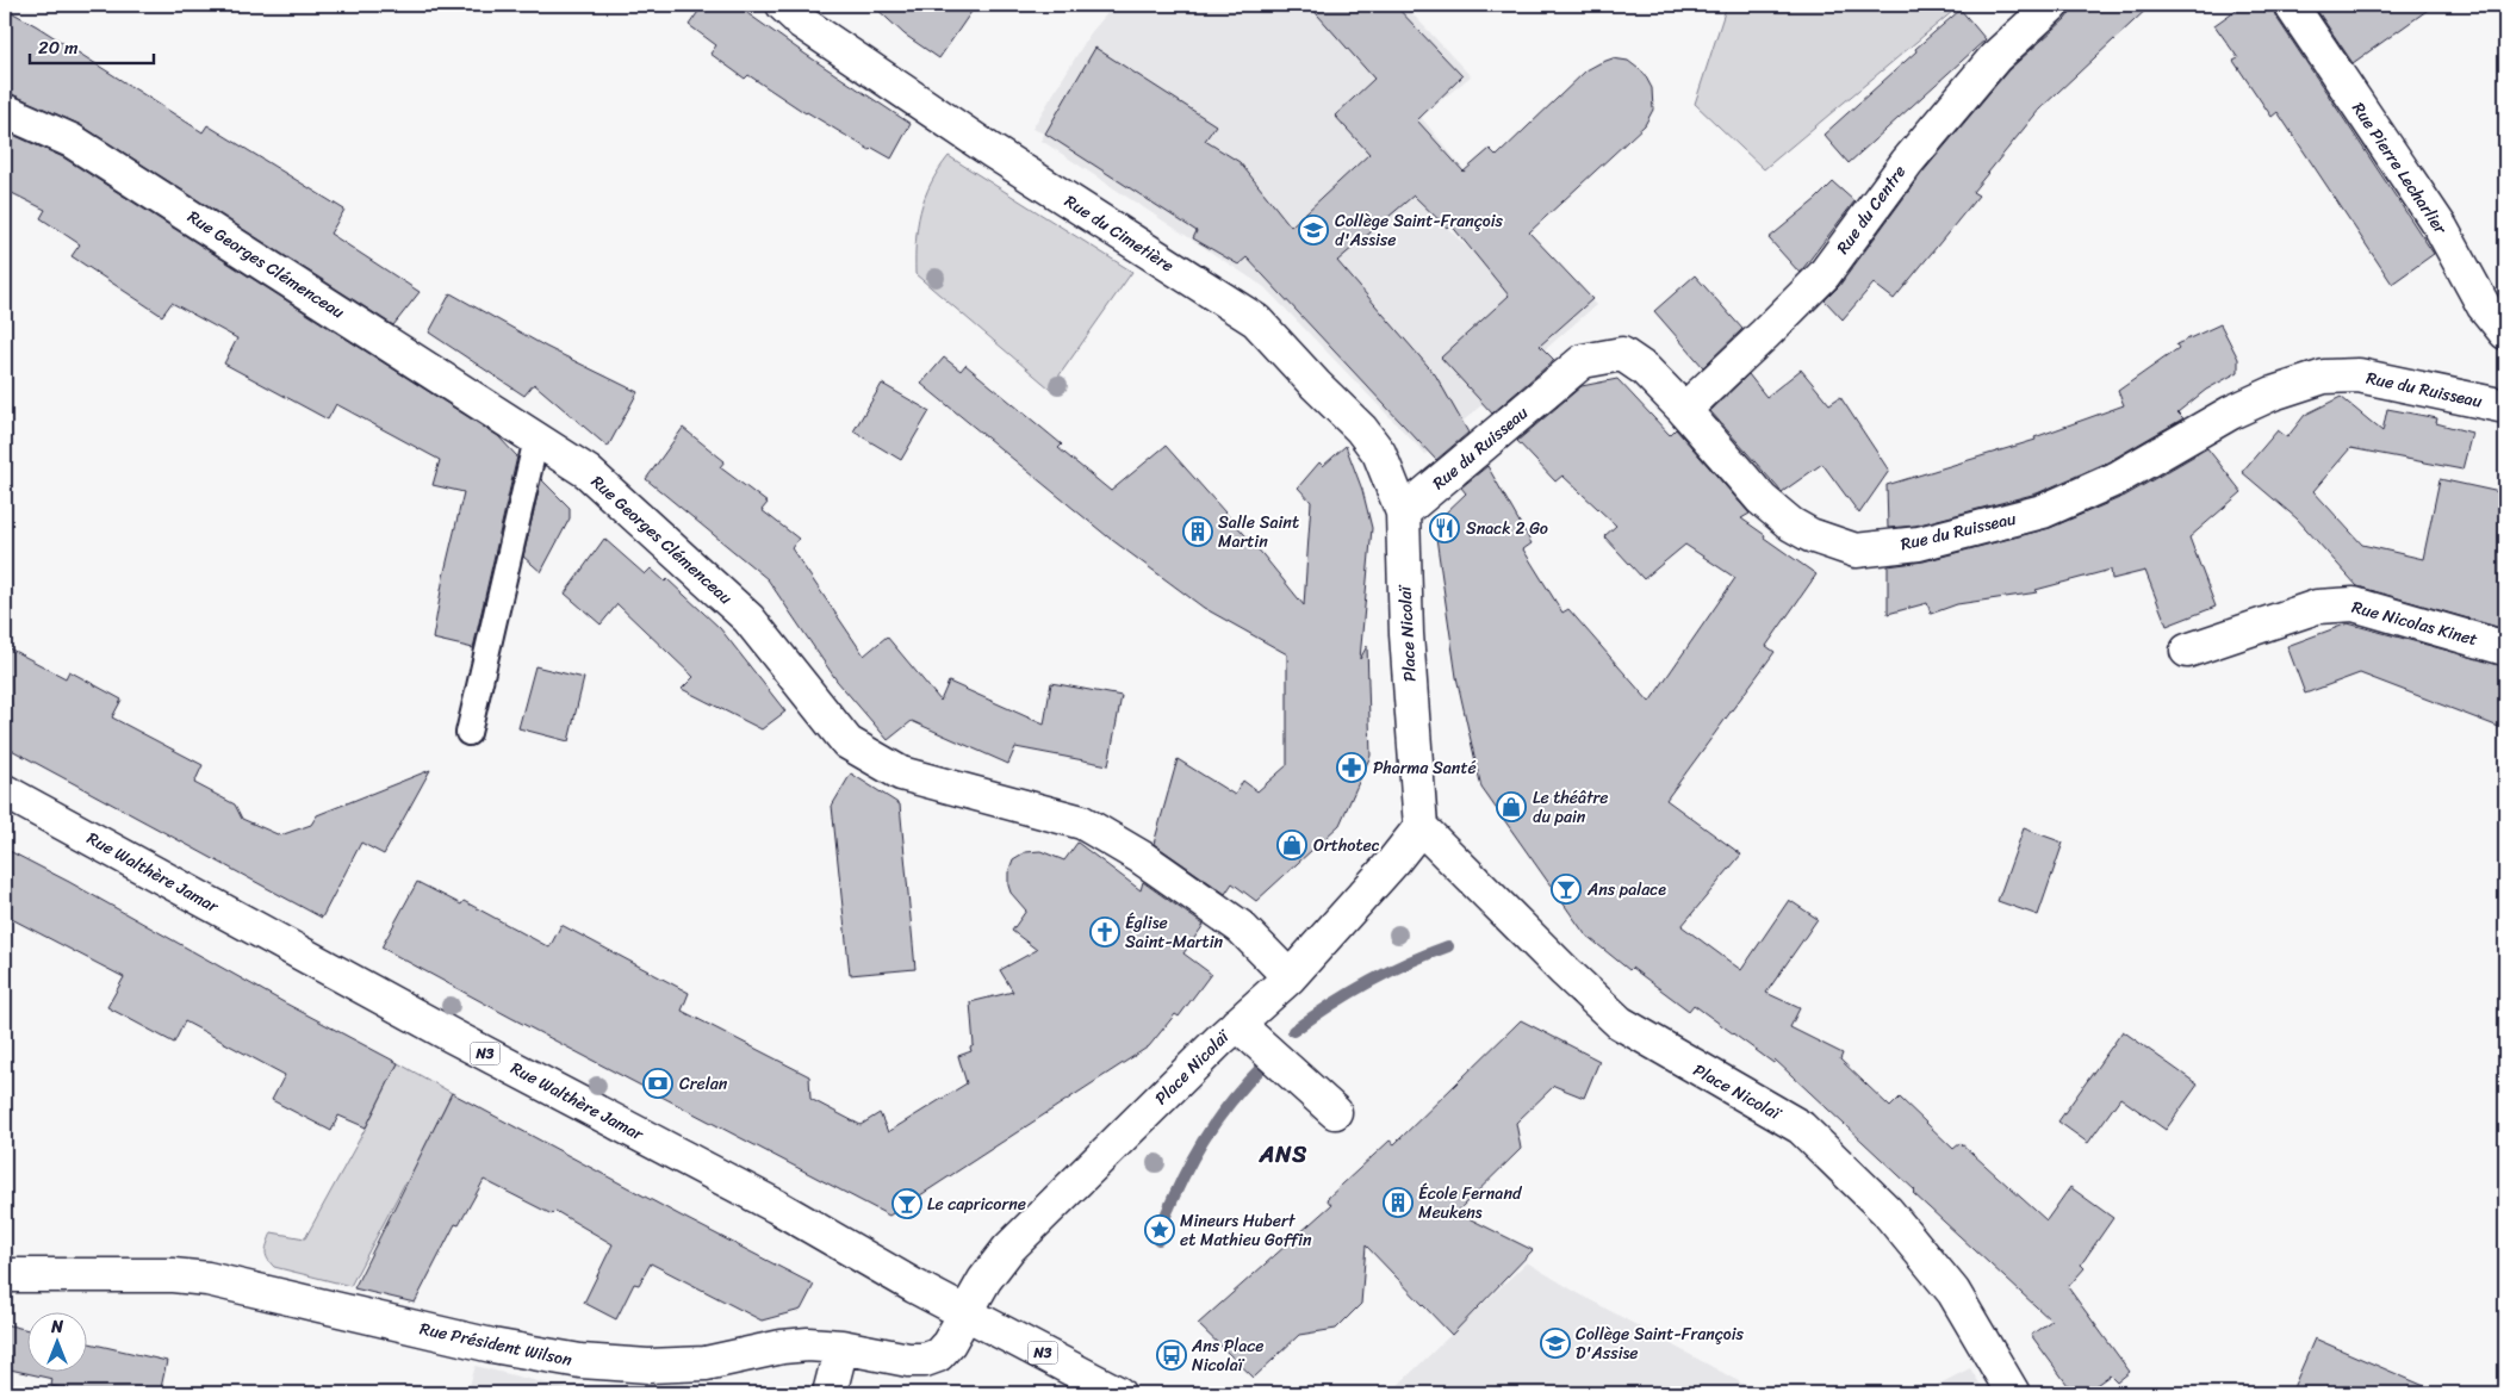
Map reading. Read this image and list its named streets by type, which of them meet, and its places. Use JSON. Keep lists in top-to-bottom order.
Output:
{
  "streets": {
    "street": [
      "Rue Pierre Lecharlier",
      "Rue du Centre",
      "Rue du Cimetière",
      "Rue Georges Clémenceau",
      "Rue du Ruisseau",
      "Rue Nicolas Kinet",
      "Place Nicolaï",
      "Rue Walthère Jamar",
      "N3",
      "Rue Président Wilson"
    ]
  },
  "crossings": [
    ["Rue du Centre", "Rue du Ruisseau"],
    ["Rue du Cimetière", "Rue du Ruisseau"],
    ["Rue du Cimetière", "Place Nicolaï"],
    ["Rue Georges Clémenceau", "Place Nicolaï"],
    ["Rue du Ruisseau", "Place Nicolaï"],
    ["Place Nicolaï", "Rue Walthère Jamar"],
    ["Place Nicolaï", "Rue Président Wilson"],
    ["Rue Walthère Jamar", "Rue Président Wilson"]
  ],
  "districts": ["ANS"],
  "places": {
    "school or university": ["Collège Saint-François d'Assise", "Collège Saint-François D'Assise"],
    "restaurant": ["Snack 2 Go"],
    "building": ["Salle Saint Martin", "École Fernand Meukens"],
    "pharmacy": ["Pharma Santé"],
    "shop": ["Le théâtre du pain", "Orthotec"],
    "bar": ["Ans palace", "Le capricorne"],
    "church": ["Église Saint-Martin"],
    "bank": ["Crelan"],
    "place": ["Mineurs Hubert et Mathieu Goffin"],
    "bus stop": ["Ans Place Nicolaï"]
  },
  "scale_bar": "20 m",
  "north": "top"
}
